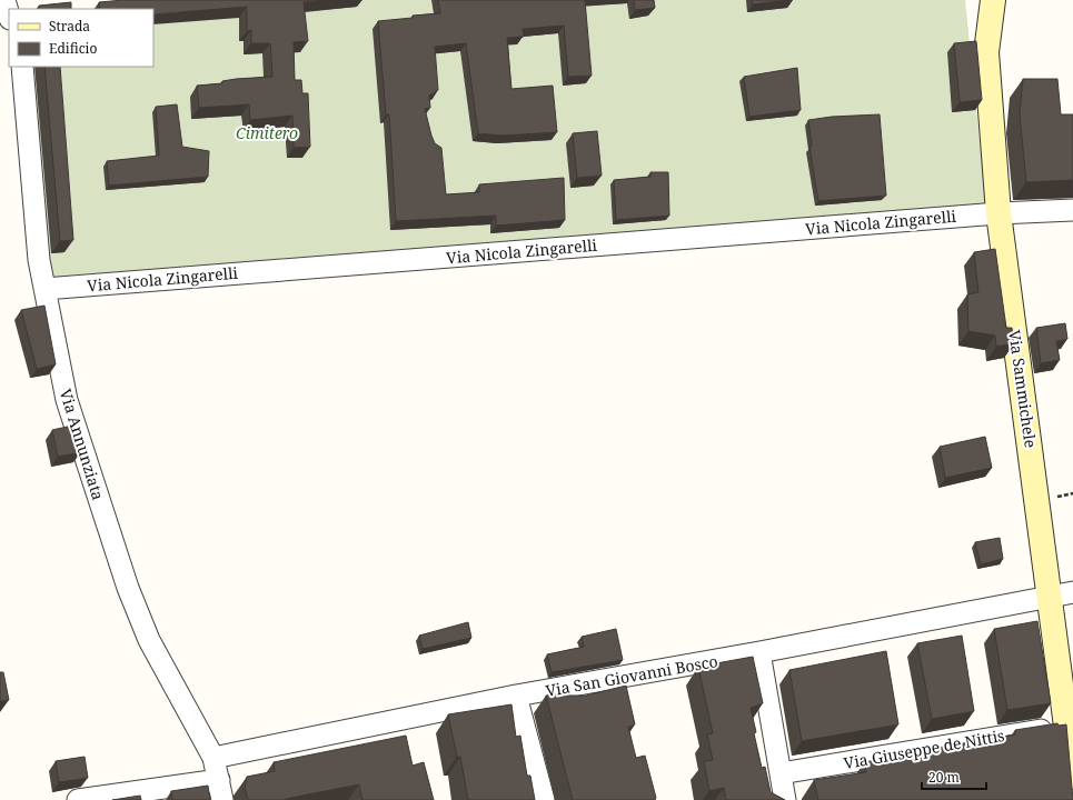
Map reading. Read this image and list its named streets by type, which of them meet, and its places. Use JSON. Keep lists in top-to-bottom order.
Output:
{
  "streets": {
    "street": [
      "Via Nicola Zingarelli",
      "Via Sammichele",
      "Via Annunziata",
      "Via San Giovanni Bosco",
      "Via Giuseppe de Nittis"
    ]
  },
  "crossings": [
    ["Via Nicola Zingarelli", "Via Sammichele"],
    ["Via Nicola Zingarelli", "Via Annunziata"],
    ["Via Sammichele", "Via San Giovanni Bosco"],
    ["Via Sammichele", "Via Giuseppe de Nittis"],
    ["Via Annunziata", "Via San Giovanni Bosco"]
  ],
  "parks": ["Cimitero"],
  "legend": ["Strada", "Edificio"],
  "scale_bar": "20 m"
}
